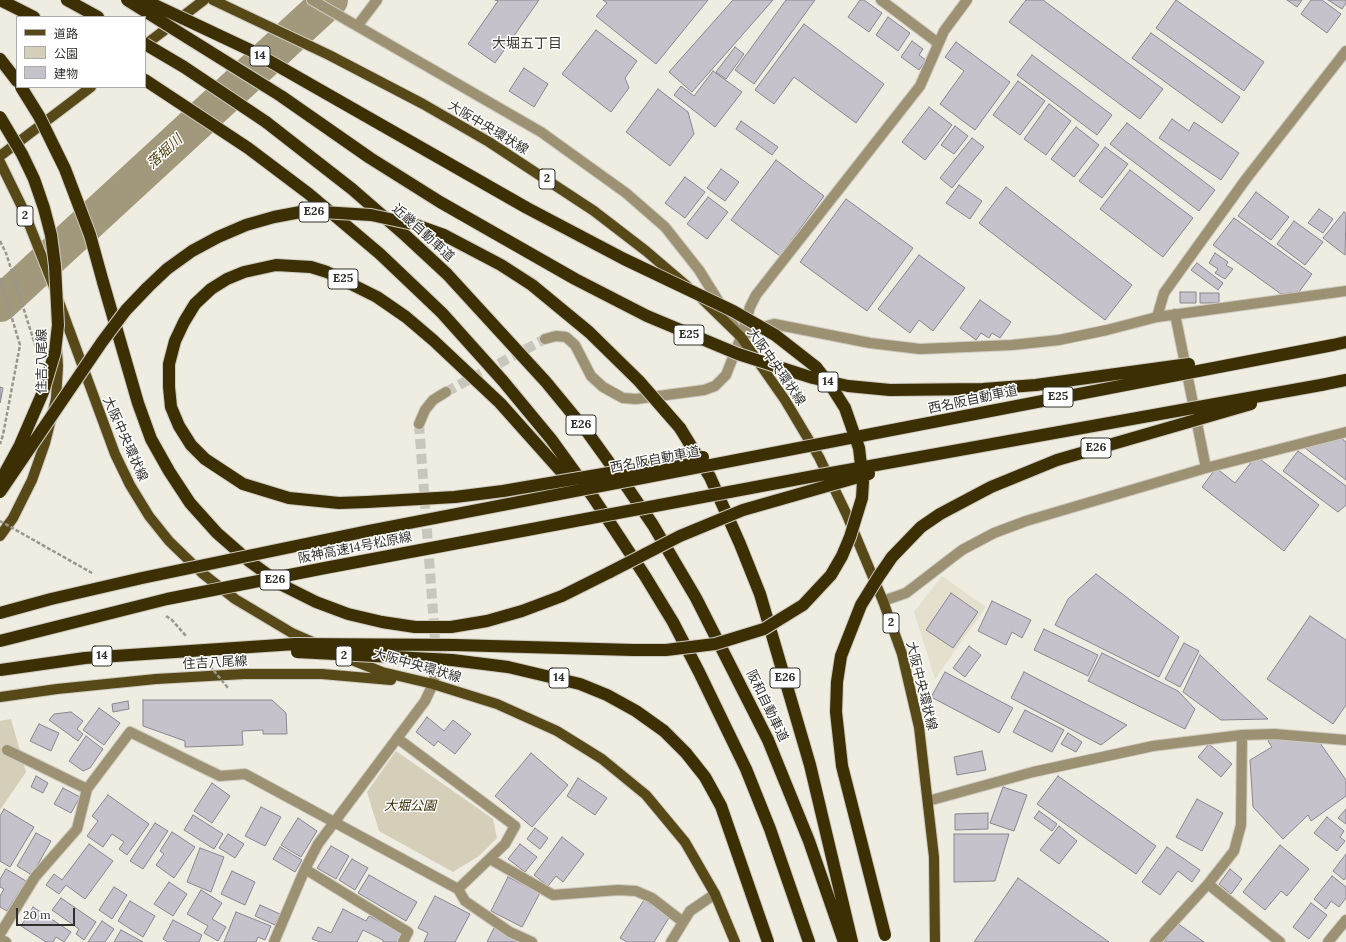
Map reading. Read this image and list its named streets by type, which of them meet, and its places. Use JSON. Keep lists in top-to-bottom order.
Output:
{
  "streets": {
    "highway": [
      "14",
      "E26",
      "近畿自動車道",
      "E25",
      "西名阪自動車道",
      "阪神高速14号松原線",
      "阪和自動車道"
    ],
    "main road": ["大阪中央環状線", "2", "住吉八尾線"]
  },
  "crossings": [
    ["大阪中央環状線", "住吉八尾線"],
    ["E26", "E25"],
    ["E26", "阪神高速14号松原線"],
    ["近畿自動車道", "阪和自動車道"],
    ["E25", "西名阪自動車道"],
    ["西名阪自動車道", "阪神高速14号松原線"]
  ],
  "districts": ["大堀五丁目"],
  "water": ["落堀川"],
  "parks": ["大堀公園"],
  "legend": ["道路", "公園", "建物"],
  "scale_bar": "20 m"
}
